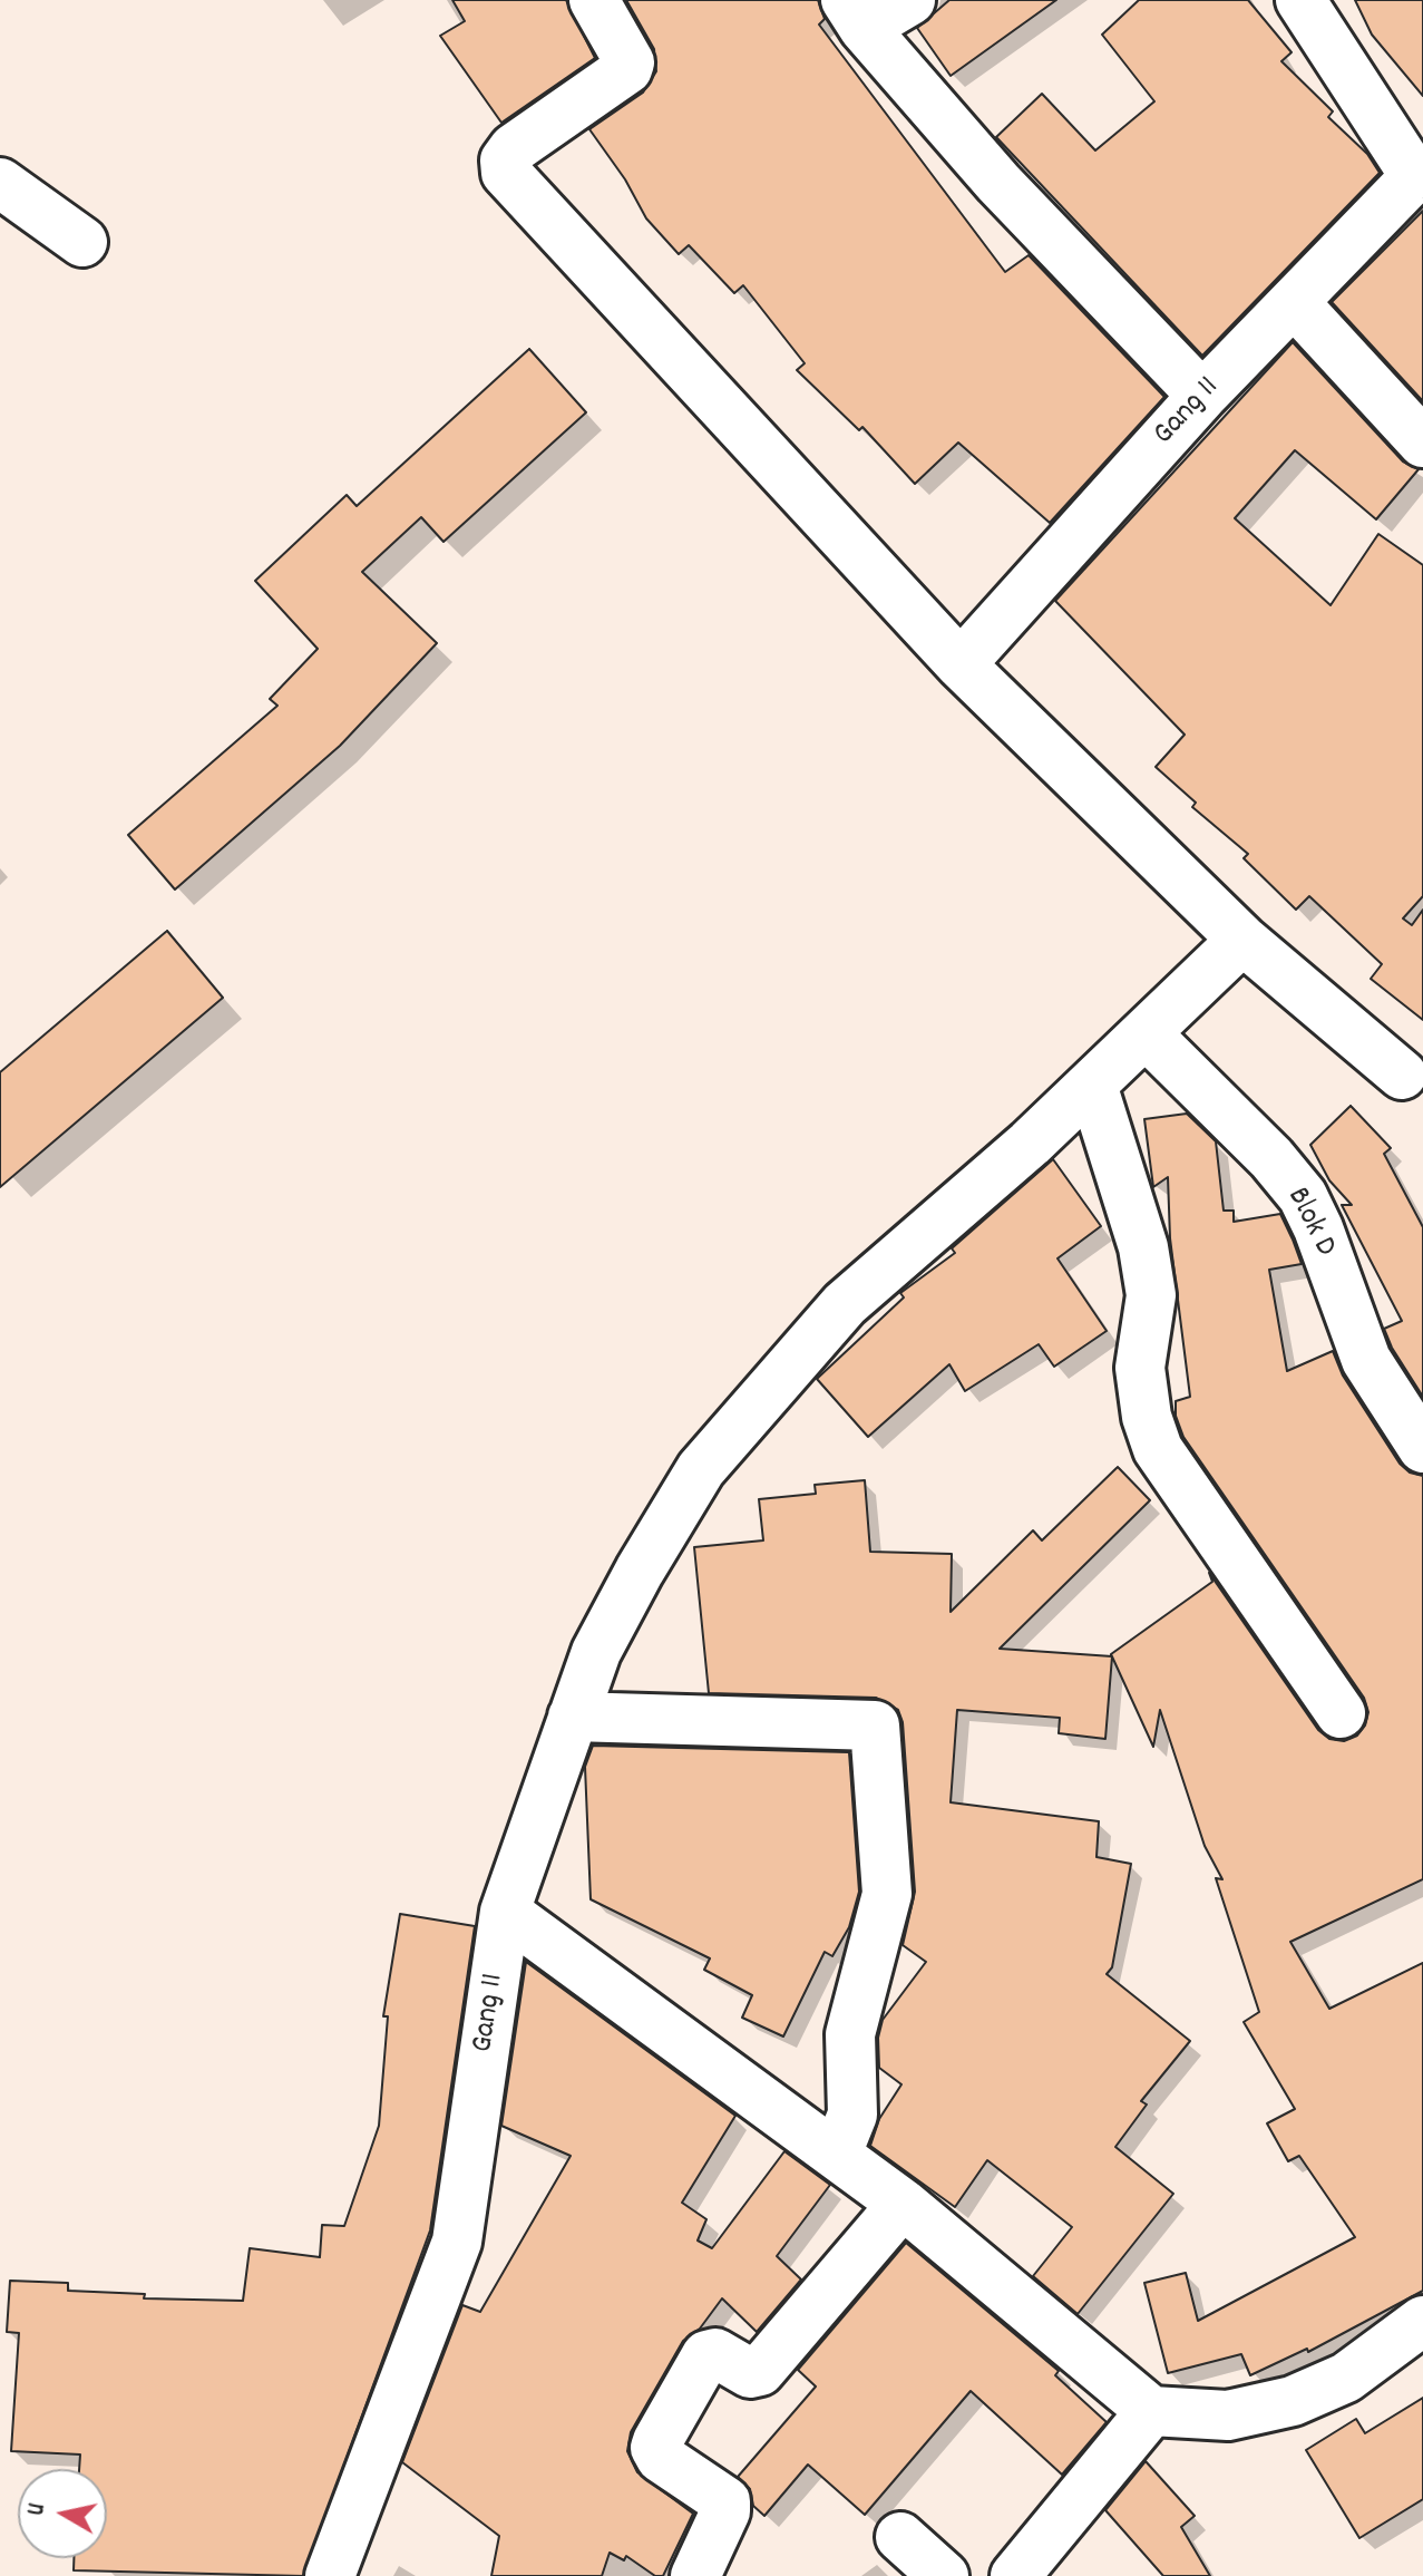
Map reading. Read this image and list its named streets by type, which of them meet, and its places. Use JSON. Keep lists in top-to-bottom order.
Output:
{
  "streets": {
    "street": ["Gang 11", "Blok D"]
  },
  "crossings": [
    ["Gang 11", "Blok D"]
  ],
  "north": "left"
}
